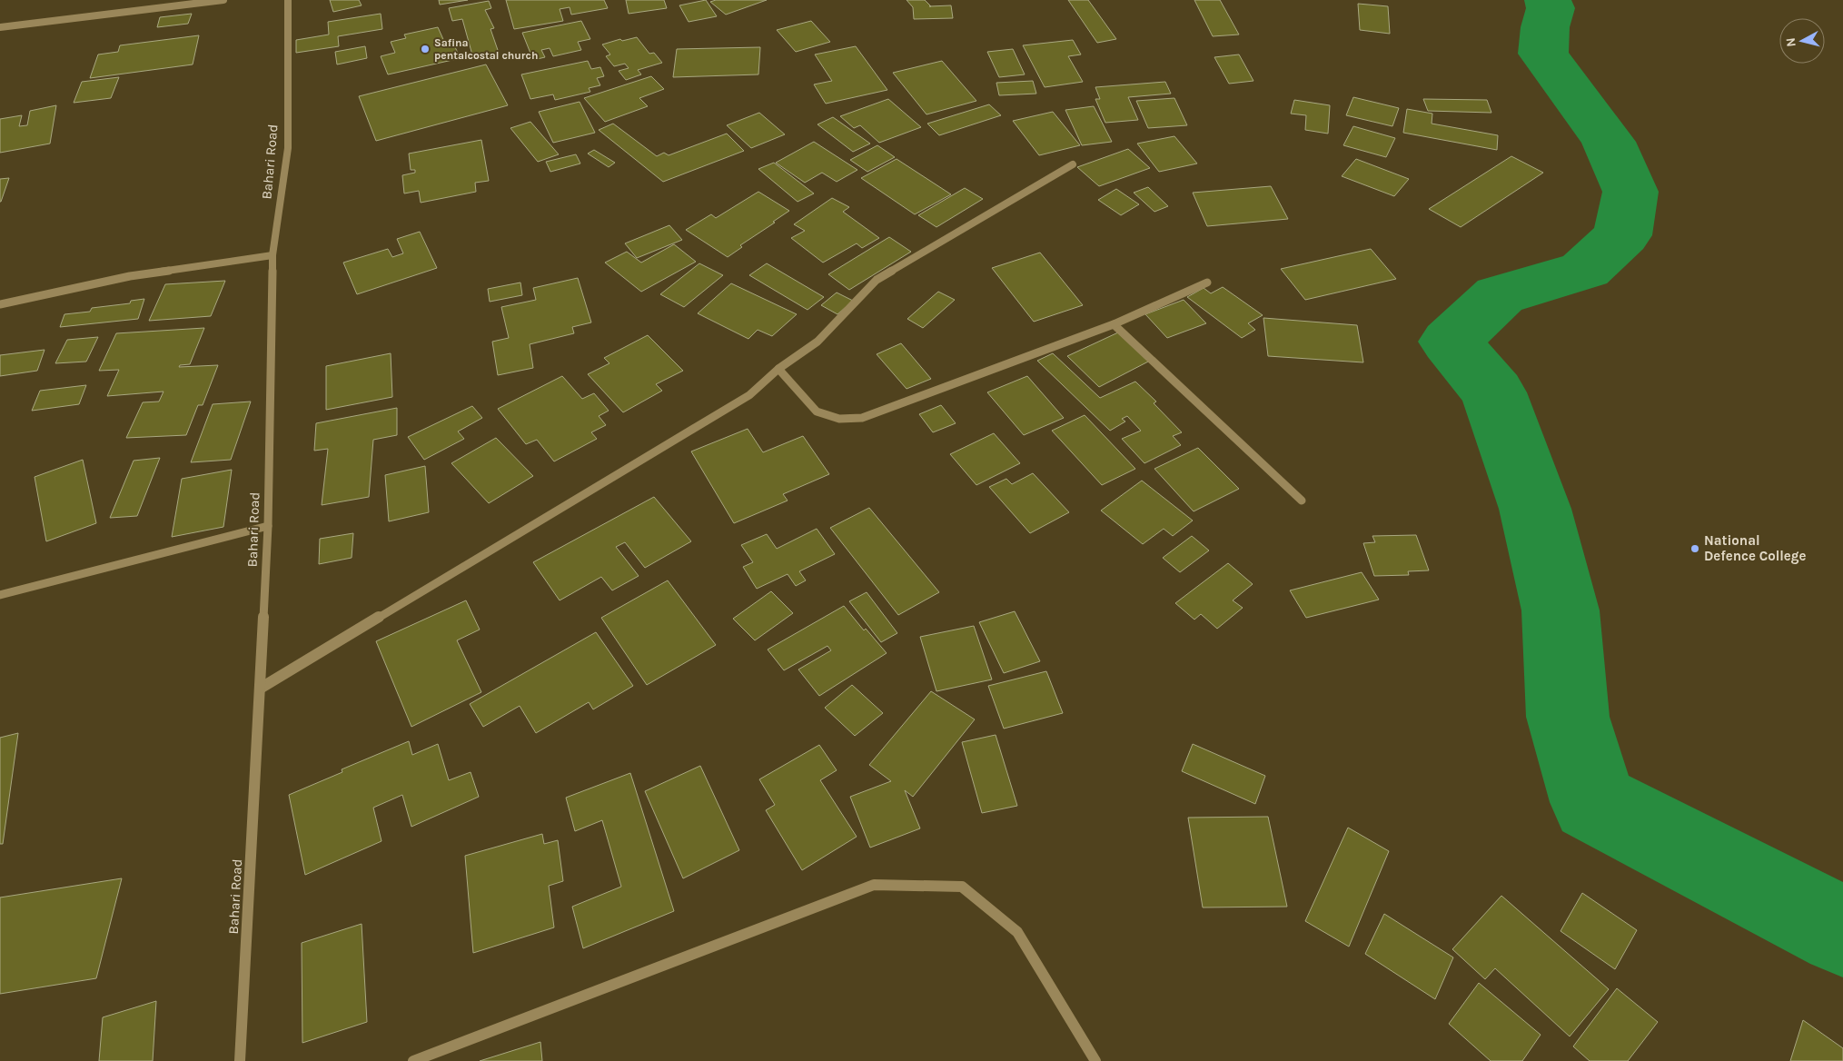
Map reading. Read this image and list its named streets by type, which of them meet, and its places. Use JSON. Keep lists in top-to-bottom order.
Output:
{
  "streets": {
    "street": ["Bahari Road"]
  },
  "places": ["Safina pentalcostal church", "National Defence College"],
  "north": "left"
}
